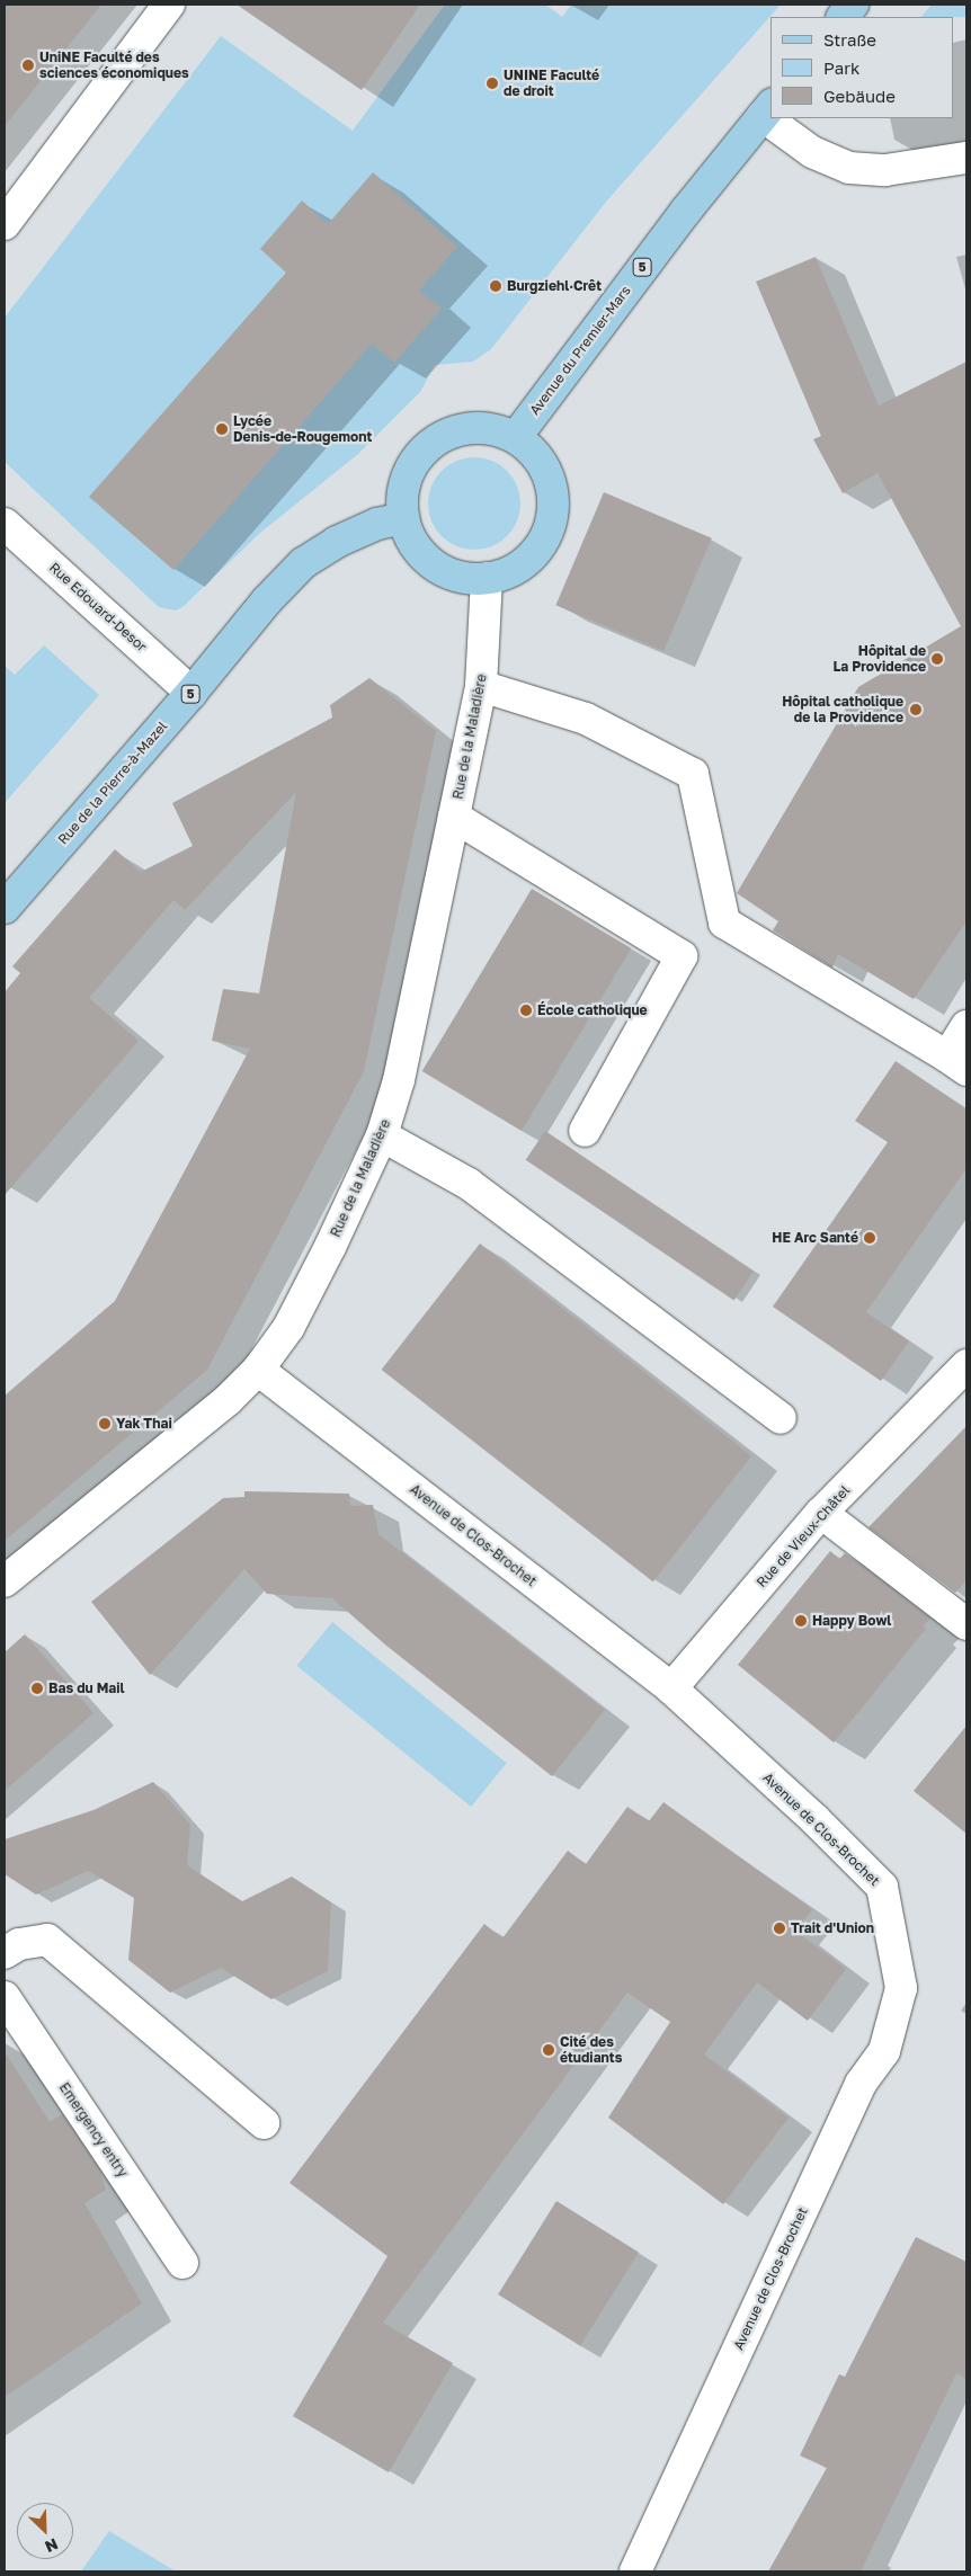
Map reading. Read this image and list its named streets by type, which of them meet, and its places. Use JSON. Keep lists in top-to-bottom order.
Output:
{
  "streets": {
    "main road": ["5", "Avenue du Premier-Mars", "Rue de la Pierre-à-Mazel"],
    "street": [
      "Rue Edouard-Desor",
      "Rue de la Maladière",
      "Avenue de Clos-Brochet",
      "Rue de Vieux-Châtel",
      "Emergency entry"
    ]
  },
  "crossings": [
    ["Avenue du Premier-Mars", "Rue de la Maladière"],
    ["Avenue du Premier-Mars", "Rue de la Pierre-à-Mazel"],
    ["Rue Edouard-Desor", "Rue de la Pierre-à-Mazel"],
    ["Rue de la Maladière", "Rue de la Pierre-à-Mazel"],
    ["Rue de la Maladière", "Avenue de Clos-Brochet"],
    ["Avenue de Clos-Brochet", "Rue de Vieux-Châtel"]
  ],
  "places": [
    "UniNE Faculté des sciences économiques",
    "UNINE Faculté de droit",
    "Burgziehl·Crêt",
    "Lycée Denis-de-Rougemont",
    "Hôpital de La Providence",
    "Hôpital catholique de la Providence",
    "École catholique",
    "HE Arc Santé",
    "Yak Thai",
    "Happy Bowl",
    "Bas du Mail",
    "Trait d'Union",
    "Cité des étudiants"
  ],
  "legend": ["Straße", "Park", "Gebäude"],
  "north": "bottom right"
}
